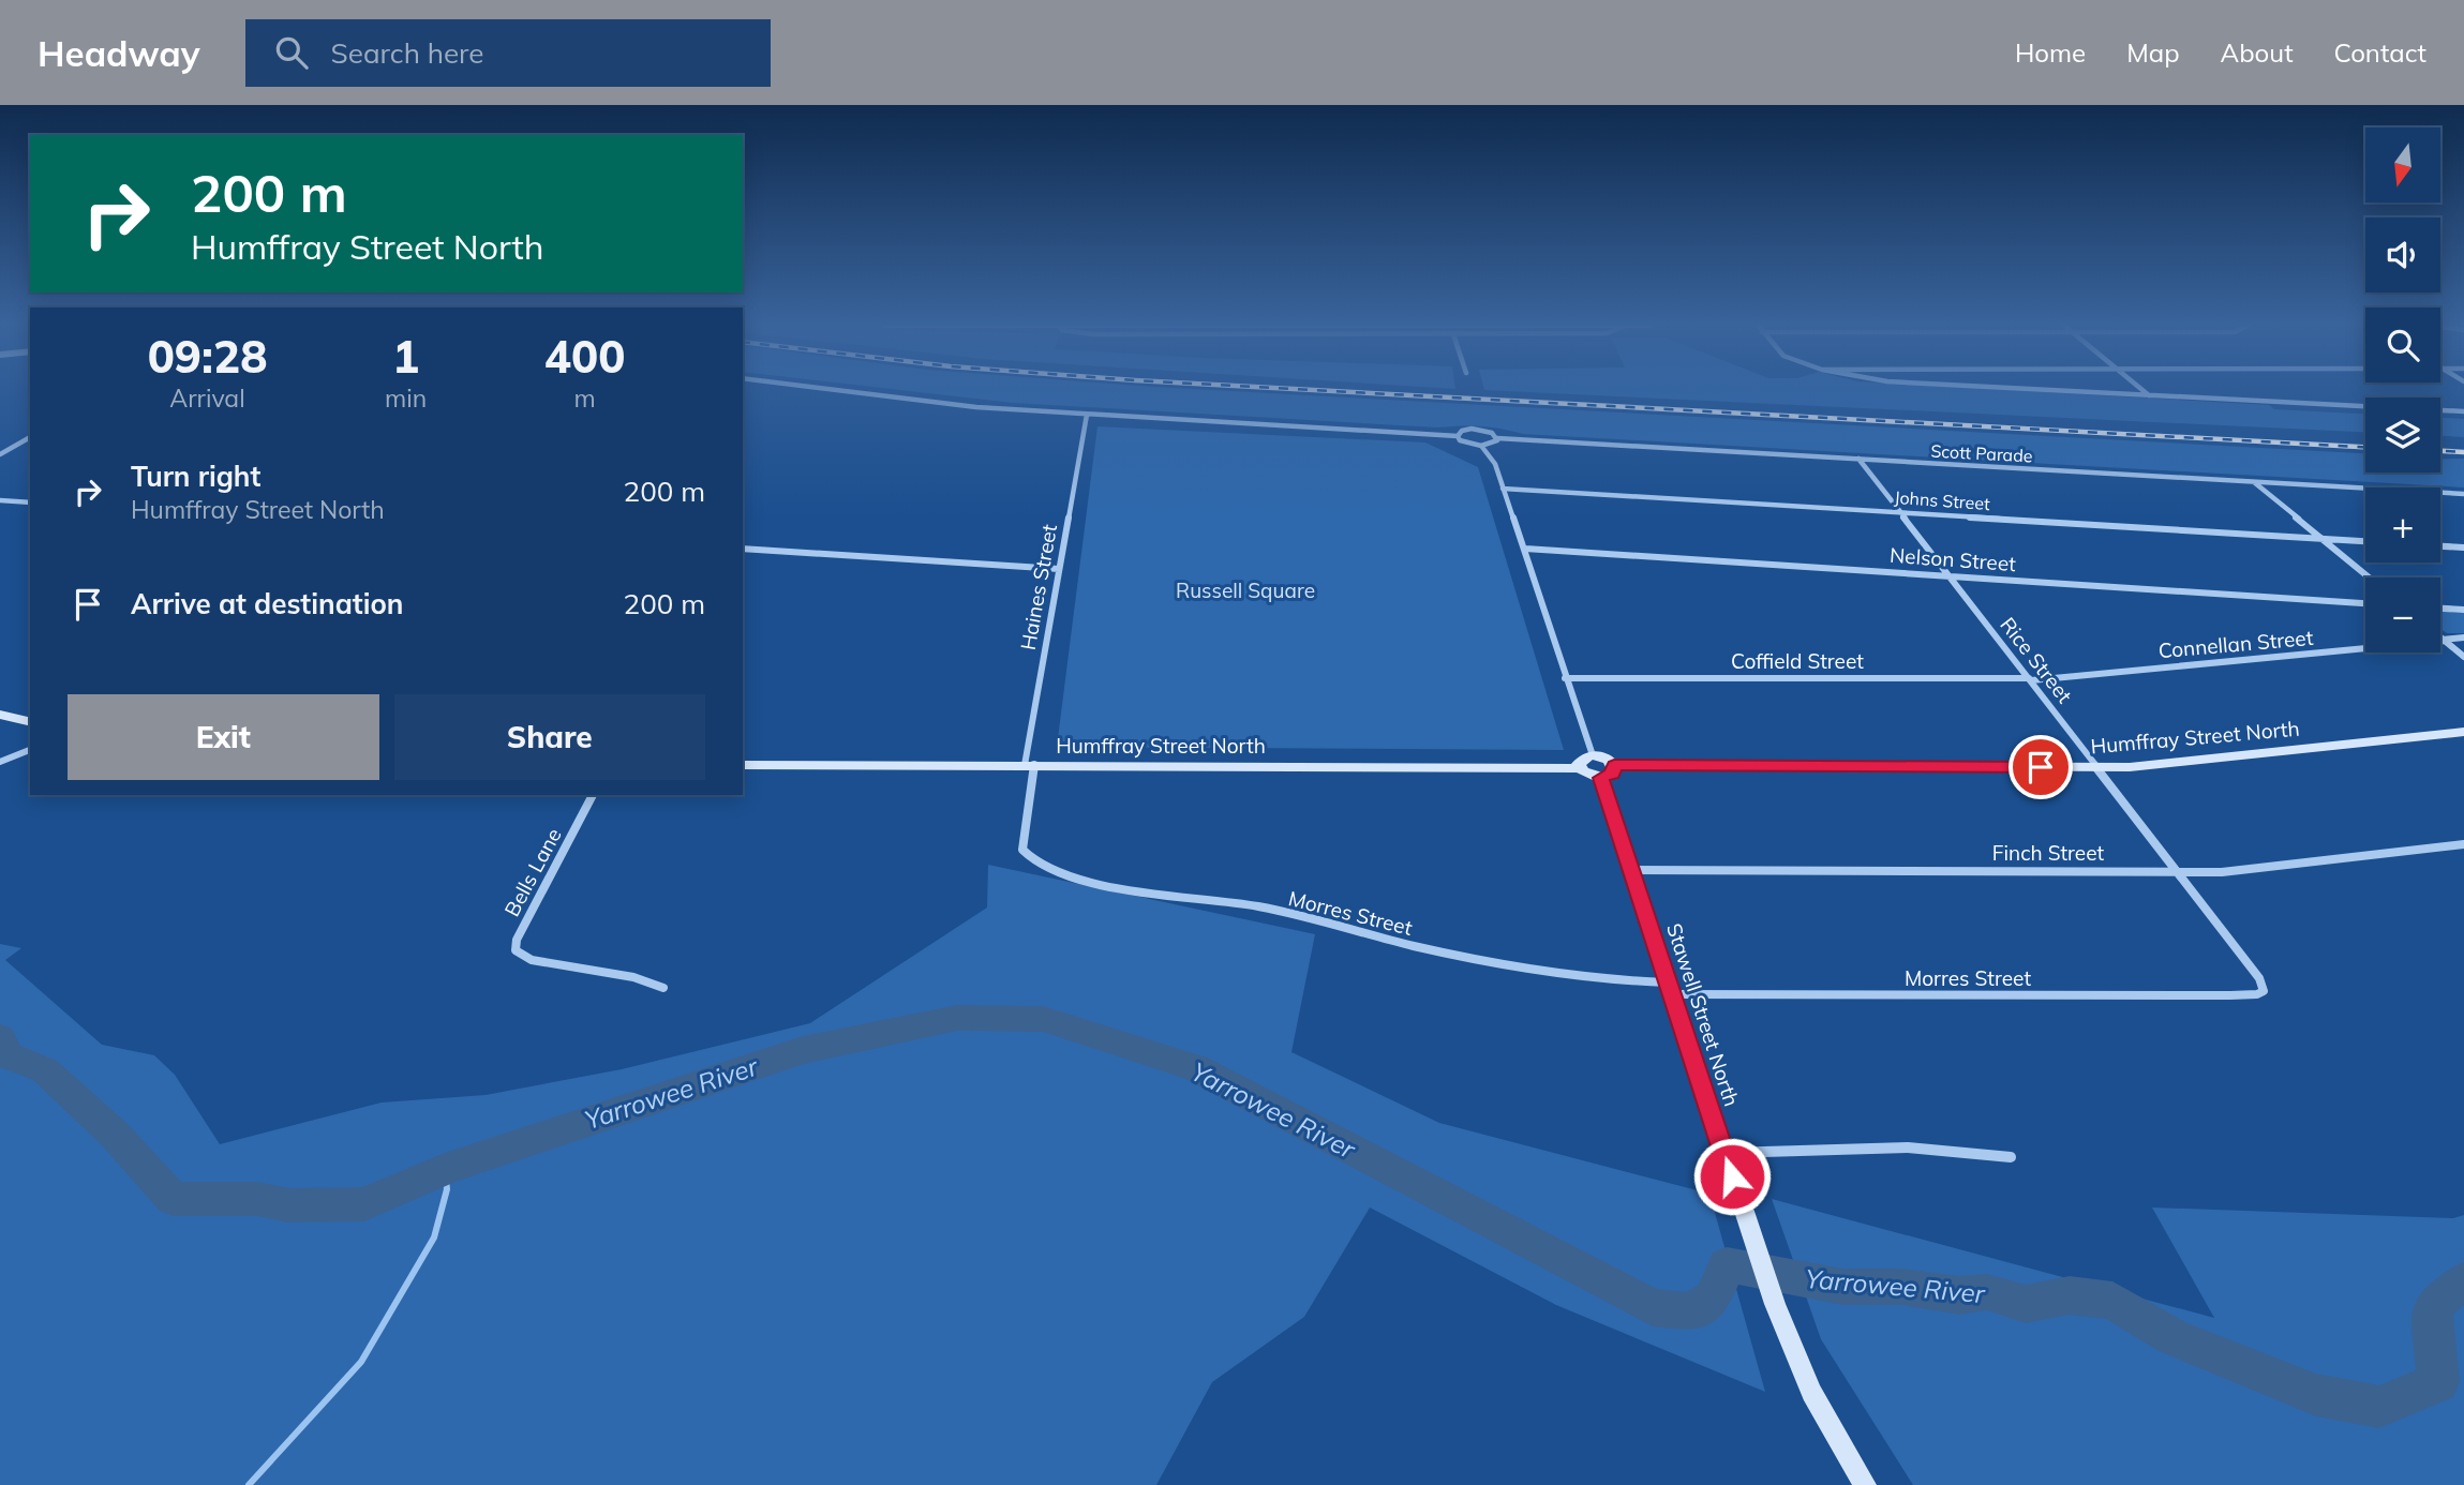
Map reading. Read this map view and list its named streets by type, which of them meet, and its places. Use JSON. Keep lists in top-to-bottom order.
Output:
{
  "streets": {
    "street": [
      "Scott Parade",
      "Johns Street",
      "Nelson Street",
      "Haines Street",
      "Connellan Street",
      "Rice Street",
      "Coffield Street",
      "Humffray Street North",
      "Finch Street",
      "Bells Lane",
      "Morres Street",
      "Stawell Street North"
    ]
  },
  "crossings": [
    ["Scott Parade", "Rice Street"],
    ["Johns Street", "Rice Street"],
    ["Nelson Street", "Rice Street"],
    ["Haines Street", "Humffray Street North"],
    ["Haines Street", "Morres Street"],
    ["Connellan Street", "Rice Street"],
    ["Connellan Street", "Coffield Street"],
    ["Rice Street", "Coffield Street"],
    ["Rice Street", "Humffray Street North"],
    ["Rice Street", "Finch Street"],
    ["Rice Street", "Morres Street"],
    ["Humffray Street North", "Stawell Street North"],
    ["Finch Street", "Stawell Street North"],
    ["Morres Street", "Stawell Street North"]
  ],
  "water": ["Yarrowee River"],
  "parks": ["Russell Square"],
  "north": "bottom",
  "page": {
    "header": "Headway",
    "search": "Search here",
    "nav": [
      "Home",
      "Map",
      "About",
      "Contact"
    ],
    "map_buttons": ["+", "−"],
    "turn": ["200 m", "Humffray Street North"],
    "eta": [
      "09:28",
      "Arrival",
      "1",
      "min",
      "400",
      "m"
    ],
    "list": [
      {
        "name": "Turn right",
        "note": "Humffray Street North",
        "value": "200 m"
      },
      {
        "name": "Arrive at destination",
        "value": "200 m"
      }
    ],
    "buttons": ["Exit", "Share"]
  }
}
